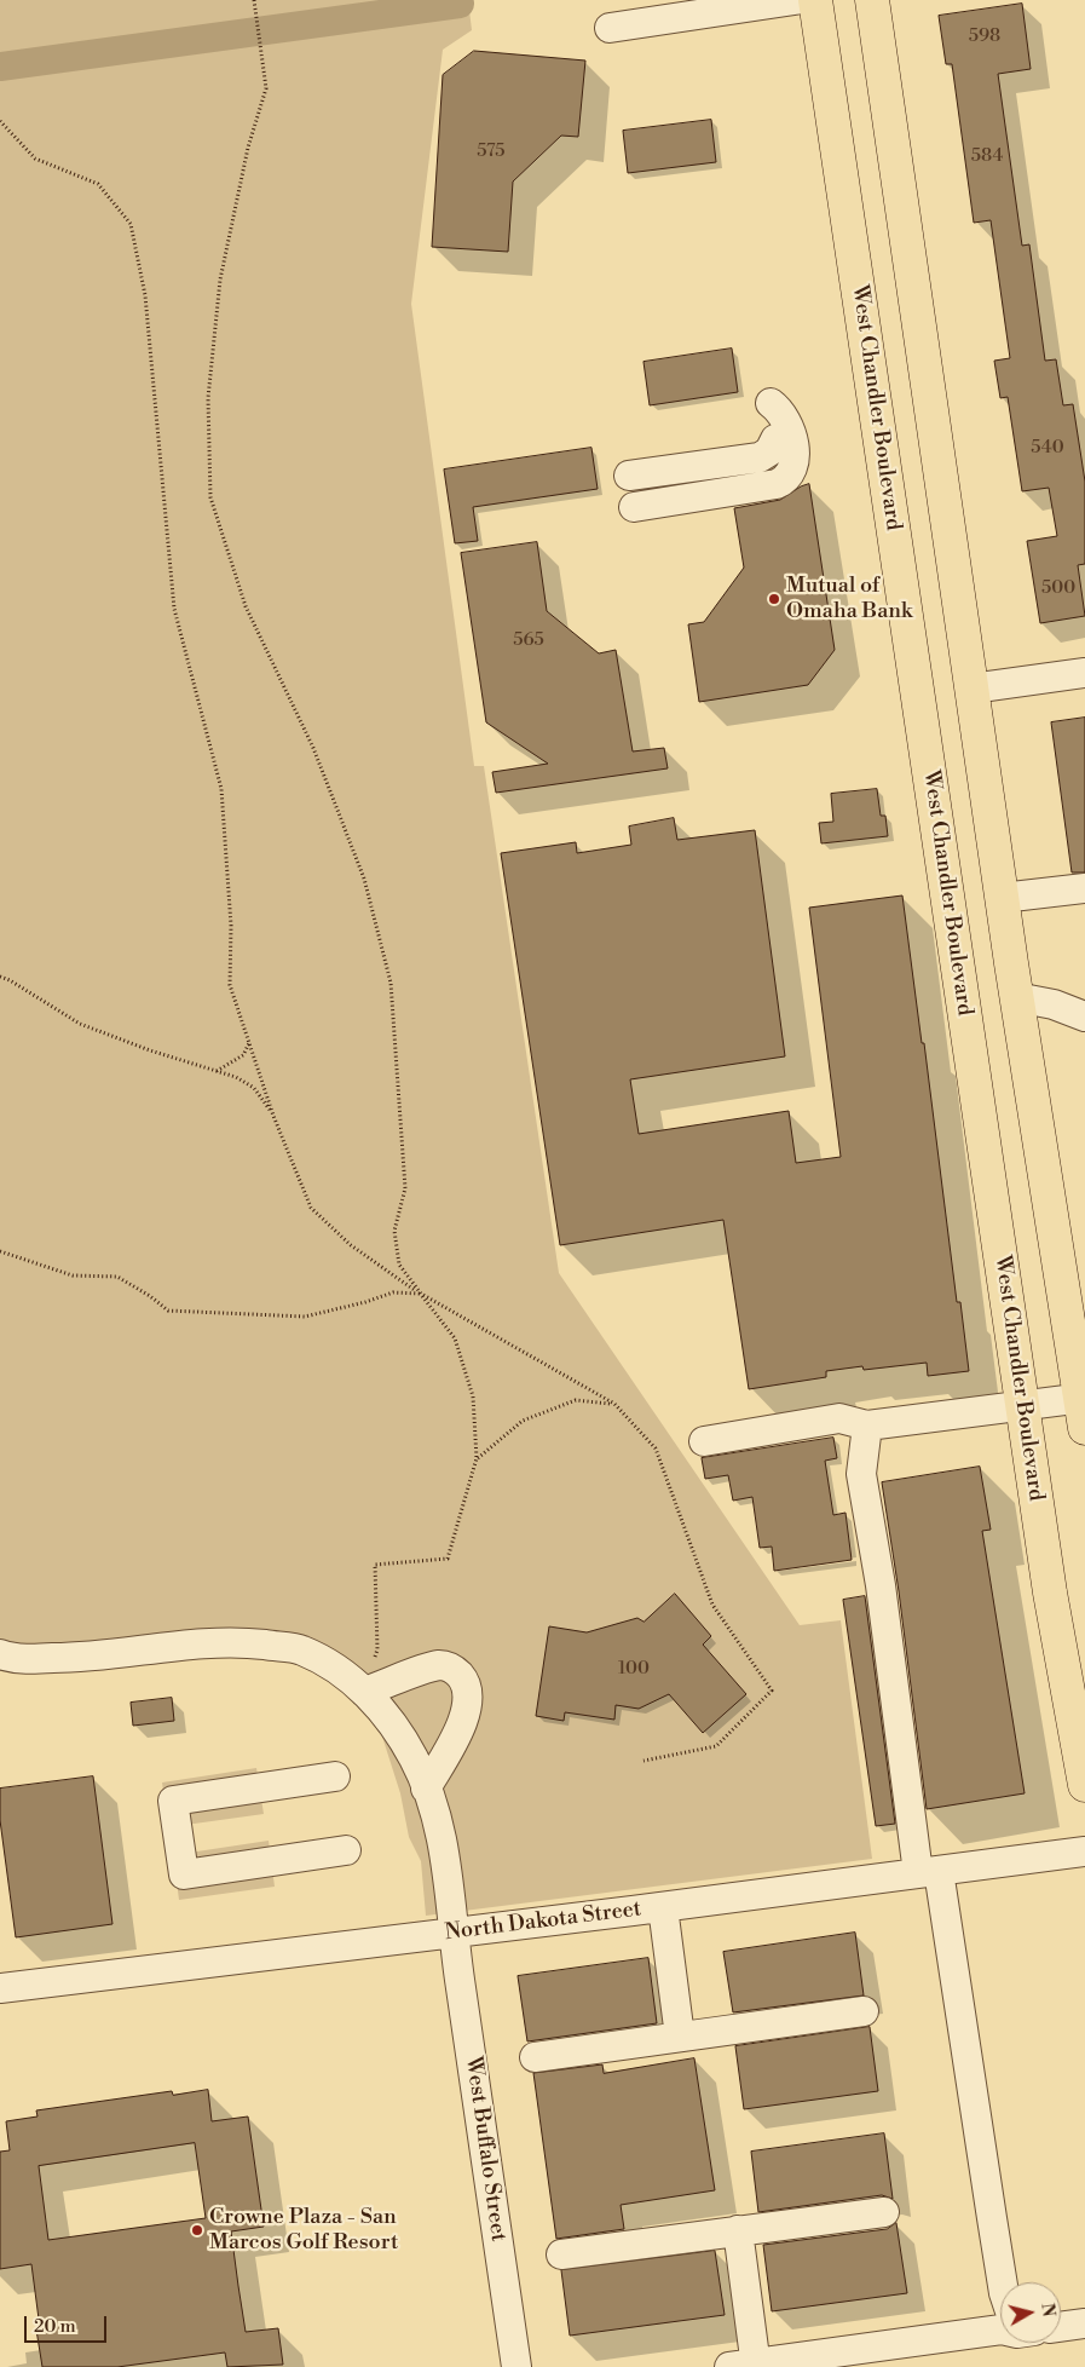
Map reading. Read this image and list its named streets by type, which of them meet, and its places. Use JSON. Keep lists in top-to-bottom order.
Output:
{
  "streets": {
    "main road": ["West Chandler Boulevard"],
    "street": ["North Dakota Street", "West Buffalo Street"]
  },
  "crossings": [
    ["North Dakota Street", "West Buffalo Street"]
  ],
  "places": ["Mutual of Omaha Bank", "Crowne Plaza - San Marcos Golf Resort"],
  "house_numbers": [
    "598",
    "575",
    "584",
    "540",
    "500",
    "565",
    "100"
  ],
  "scale_bar": "20 m",
  "north": "right"
}
